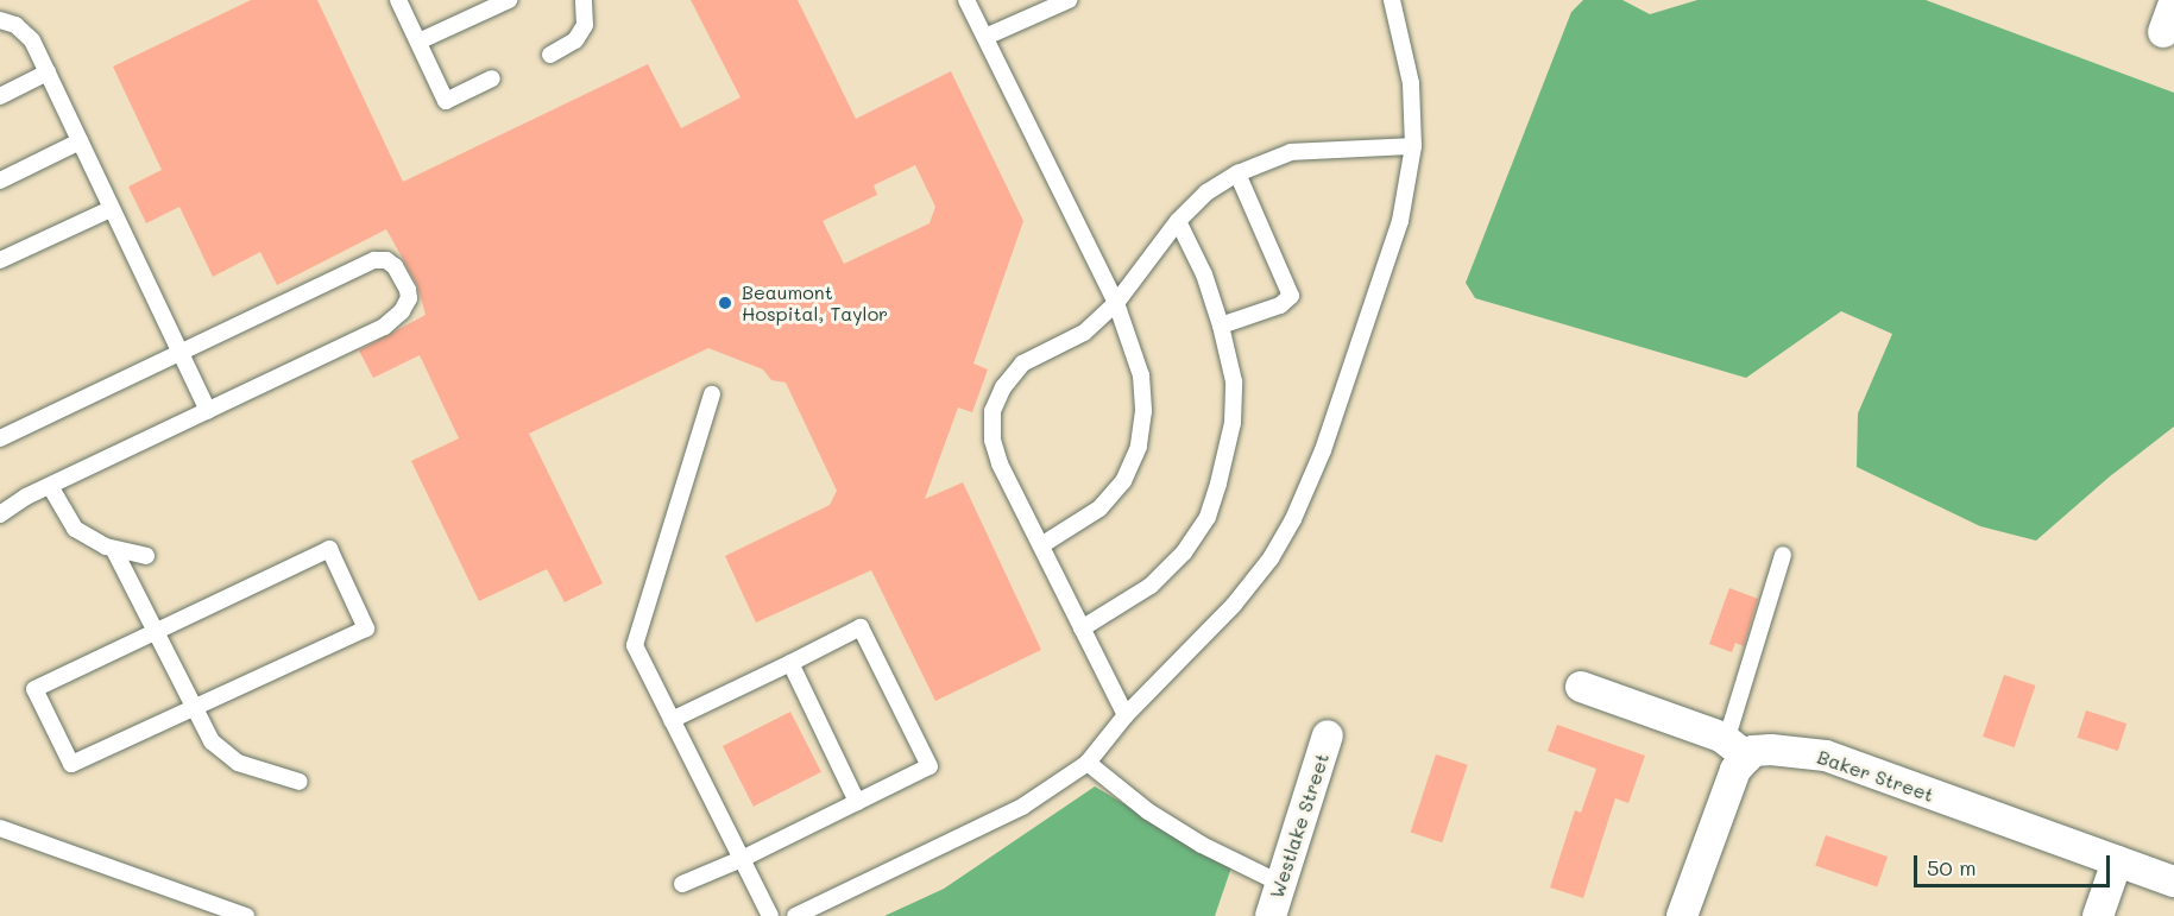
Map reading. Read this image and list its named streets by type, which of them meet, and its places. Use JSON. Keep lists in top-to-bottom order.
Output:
{
  "streets": {
    "street": ["Baker Street", "Westlake Street"]
  },
  "places": ["Beaumont Hospital, Taylor"],
  "scale_bar": "50 m"
}
